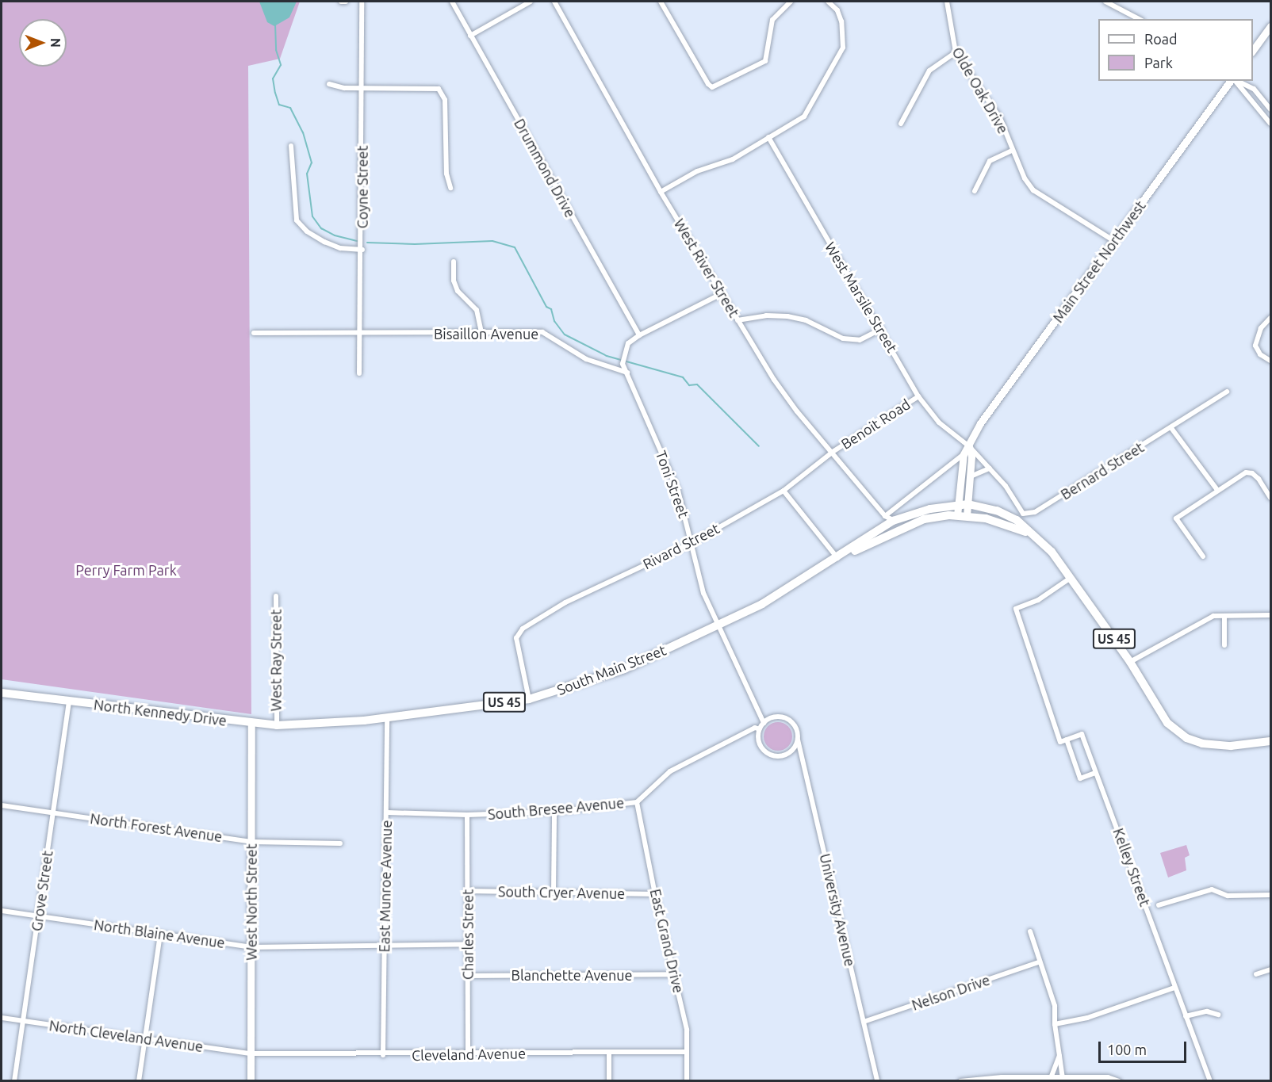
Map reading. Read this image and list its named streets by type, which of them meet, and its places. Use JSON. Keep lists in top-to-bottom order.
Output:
{
  "streets": {
    "main road": [
      "Main Street Northwest",
      "US 45",
      "South Main Street",
      "North Kennedy Drive",
      "West North Street"
    ],
    "street": [
      "Olde Oak Drive",
      "Drummond Drive",
      "Coyne Street",
      "West River Street",
      "West Marsile Street",
      "Bisaillon Avenue",
      "Benoit Road",
      "Bernard Street",
      "Toni Street",
      "Rivard Street",
      "West Ray Street",
      "South Bresee Avenue",
      "North Forest Avenue",
      "Kelley Street",
      "East Munroe Avenue",
      "Grove Street",
      "South Cryer Avenue",
      "University Avenue",
      "North Blaine Avenue",
      "Charles Street",
      "East Grand Drive",
      "Blanchette Avenue",
      "Nelson Drive",
      "North Cleveland Avenue",
      "Cleveland Avenue"
    ]
  },
  "crossings": [
    ["Olde Oak Drive", "Main Street Northwest"],
    ["Coyne Street", "Bisaillon Avenue"],
    ["Main Street Northwest", "West Marsile Street"],
    ["Main Street Northwest", "Bernard Street"],
    ["Main Street Northwest", "US 45"],
    ["Main Street Northwest", "South Main Street"],
    ["West River Street", "Benoit Road"],
    ["West River Street", "Rivard Street"],
    ["West River Street", "South Main Street"],
    ["West Marsile Street", "Benoit Road"],
    ["West Marsile Street", "Bernard Street"],
    ["Bisaillon Avenue", "Toni Street"],
    ["Benoit Road", "Rivard Street"],
    ["Toni Street", "Rivard Street"],
    ["Toni Street", "South Main Street"],
    ["Rivard Street", "South Main Street"],
    ["US 45", "South Main Street"],
    ["US 45", "North Kennedy Drive"],
    ["US 45", "Grove Street"],
    ["West Ray Street", "South Main Street"],
    ["South Main Street", "North Kennedy Drive"],
    ["South Main Street", "East Munroe Avenue"],
    ["South Main Street", "West North Street"],
    ["North Kennedy Drive", "Grove Street"],
    ["North Kennedy Drive", "West North Street"],
    ["South Bresee Avenue", "East Munroe Avenue"],
    ["South Bresee Avenue", "University Avenue"],
    ["South Bresee Avenue", "Charles Street"],
    ["South Bresee Avenue", "East Grand Drive"],
    ["North Forest Avenue", "Grove Street"],
    ["North Forest Avenue", "West North Street"],
    ["East Munroe Avenue", "North Blaine Avenue"],
    ["East Munroe Avenue", "Cleveland Avenue"],
    ["Grove Street", "North Blaine Avenue"],
    ["Grove Street", "North Cleveland Avenue"],
    ["South Cryer Avenue", "Charles Street"],
    ["South Cryer Avenue", "East Grand Drive"],
    ["West North Street", "North Blaine Avenue"],
    ["West North Street", "North Cleveland Avenue"],
    ["West North Street", "Cleveland Avenue"],
    ["University Avenue", "Nelson Drive"],
    ["North Blaine Avenue", "Charles Street"],
    ["Charles Street", "Blanchette Avenue"],
    ["Charles Street", "Cleveland Avenue"],
    ["East Grand Drive", "Blanchette Avenue"],
    ["East Grand Drive", "Cleveland Avenue"],
    ["North Cleveland Avenue", "Cleveland Avenue"]
  ],
  "parks": ["Perry Farm Park"],
  "legend": ["Road", "Park"],
  "scale_bar": "100 m",
  "north": "right"
}
